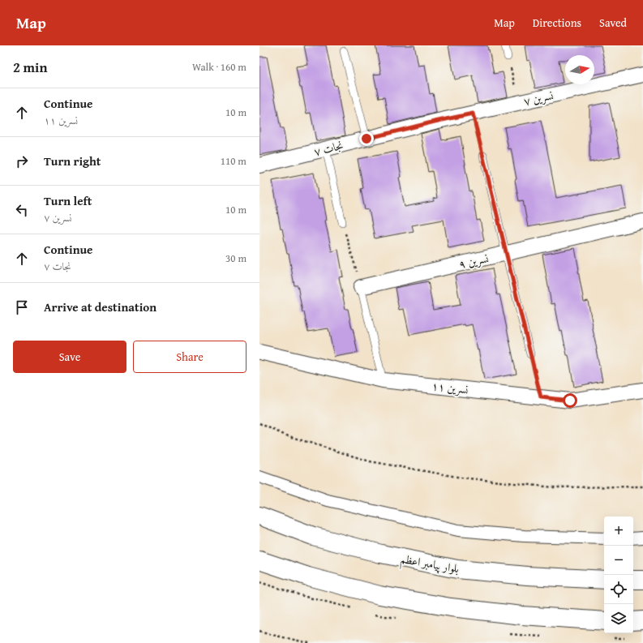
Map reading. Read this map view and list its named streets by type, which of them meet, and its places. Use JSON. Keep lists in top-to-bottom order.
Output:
{
  "streets": {
    "main road": ["بلوار پیامبر اعظم"],
    "street": [
      "نسرین ۷",
      "نجات ۷",
      "نسرین ۹",
      "نسرین ۱۱"
    ]
  },
  "crossings": [
    ["نسرین ۷", "نجات ۷"]
  ],
  "north": "right",
  "page": {
    "header": "Map",
    "nav": ["Map", "Directions", "Saved"],
    "heading": ["2 min", "Walk · 160 m"],
    "list": [
      ["Continue", "نسرین ۱۱", "10 m"],
      ["Turn right", "110 m"],
      ["Turn left", "نسرین ۷", "10 m"],
      ["Continue", "نجات ۷", "30 m"],
      "Arrive at destination"
    ],
    "buttons": ["Save", "Share"],
    "map_buttons": ["+", "−"]
  }
}
